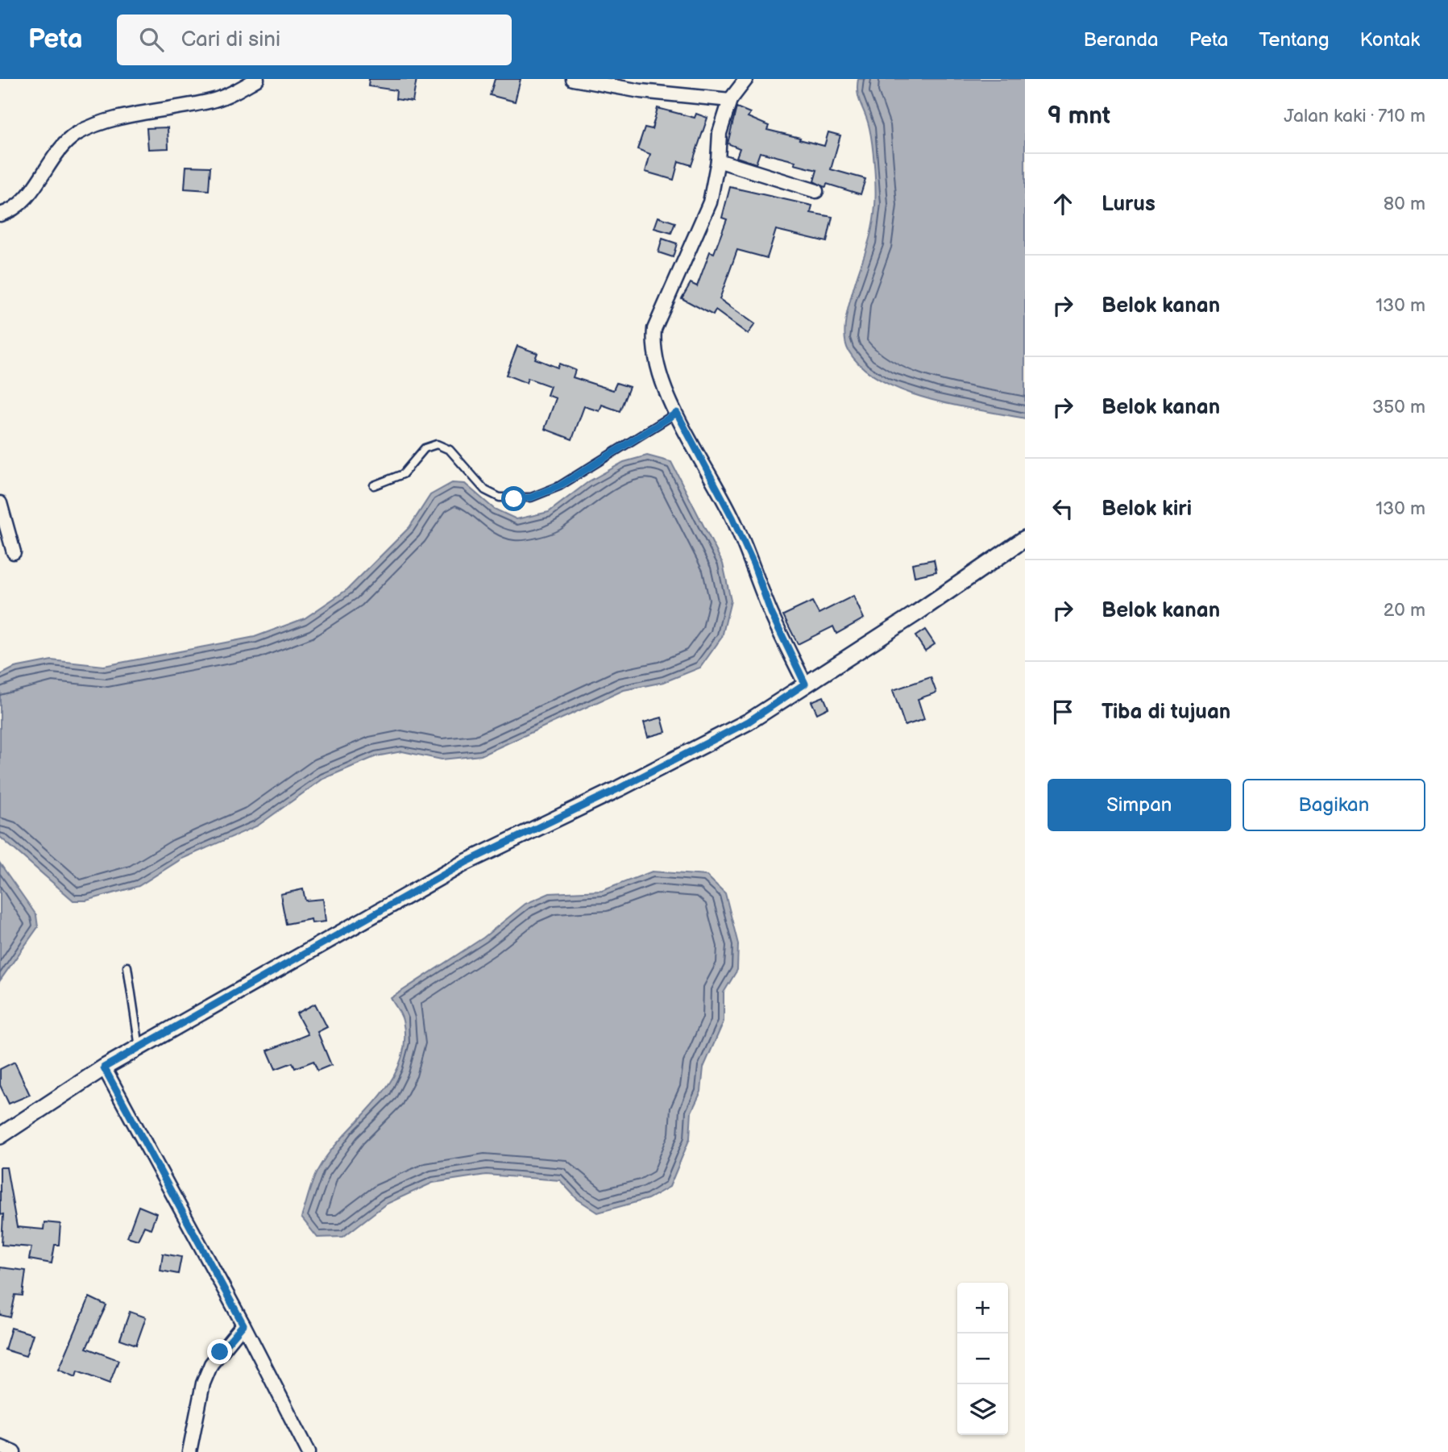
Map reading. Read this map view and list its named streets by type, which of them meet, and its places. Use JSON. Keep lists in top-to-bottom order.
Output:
{
  "page": {
    "header": "Peta",
    "search": "Cari di sini",
    "nav": [
      "Beranda",
      "Peta",
      "Tentang",
      "Kontak"
    ],
    "heading": ["9 mnt", "Jalan kaki · 710 m"],
    "list": [
      ["Lurus", "80 m"],
      ["Belok kanan", "130 m"],
      ["Belok kanan", "350 m"],
      ["Belok kiri", "130 m"],
      ["Belok kanan", "20 m"],
      "Tiba di tujuan"
    ],
    "buttons": ["Simpan", "Bagikan"],
    "map_buttons": ["+", "−"]
  }
}
